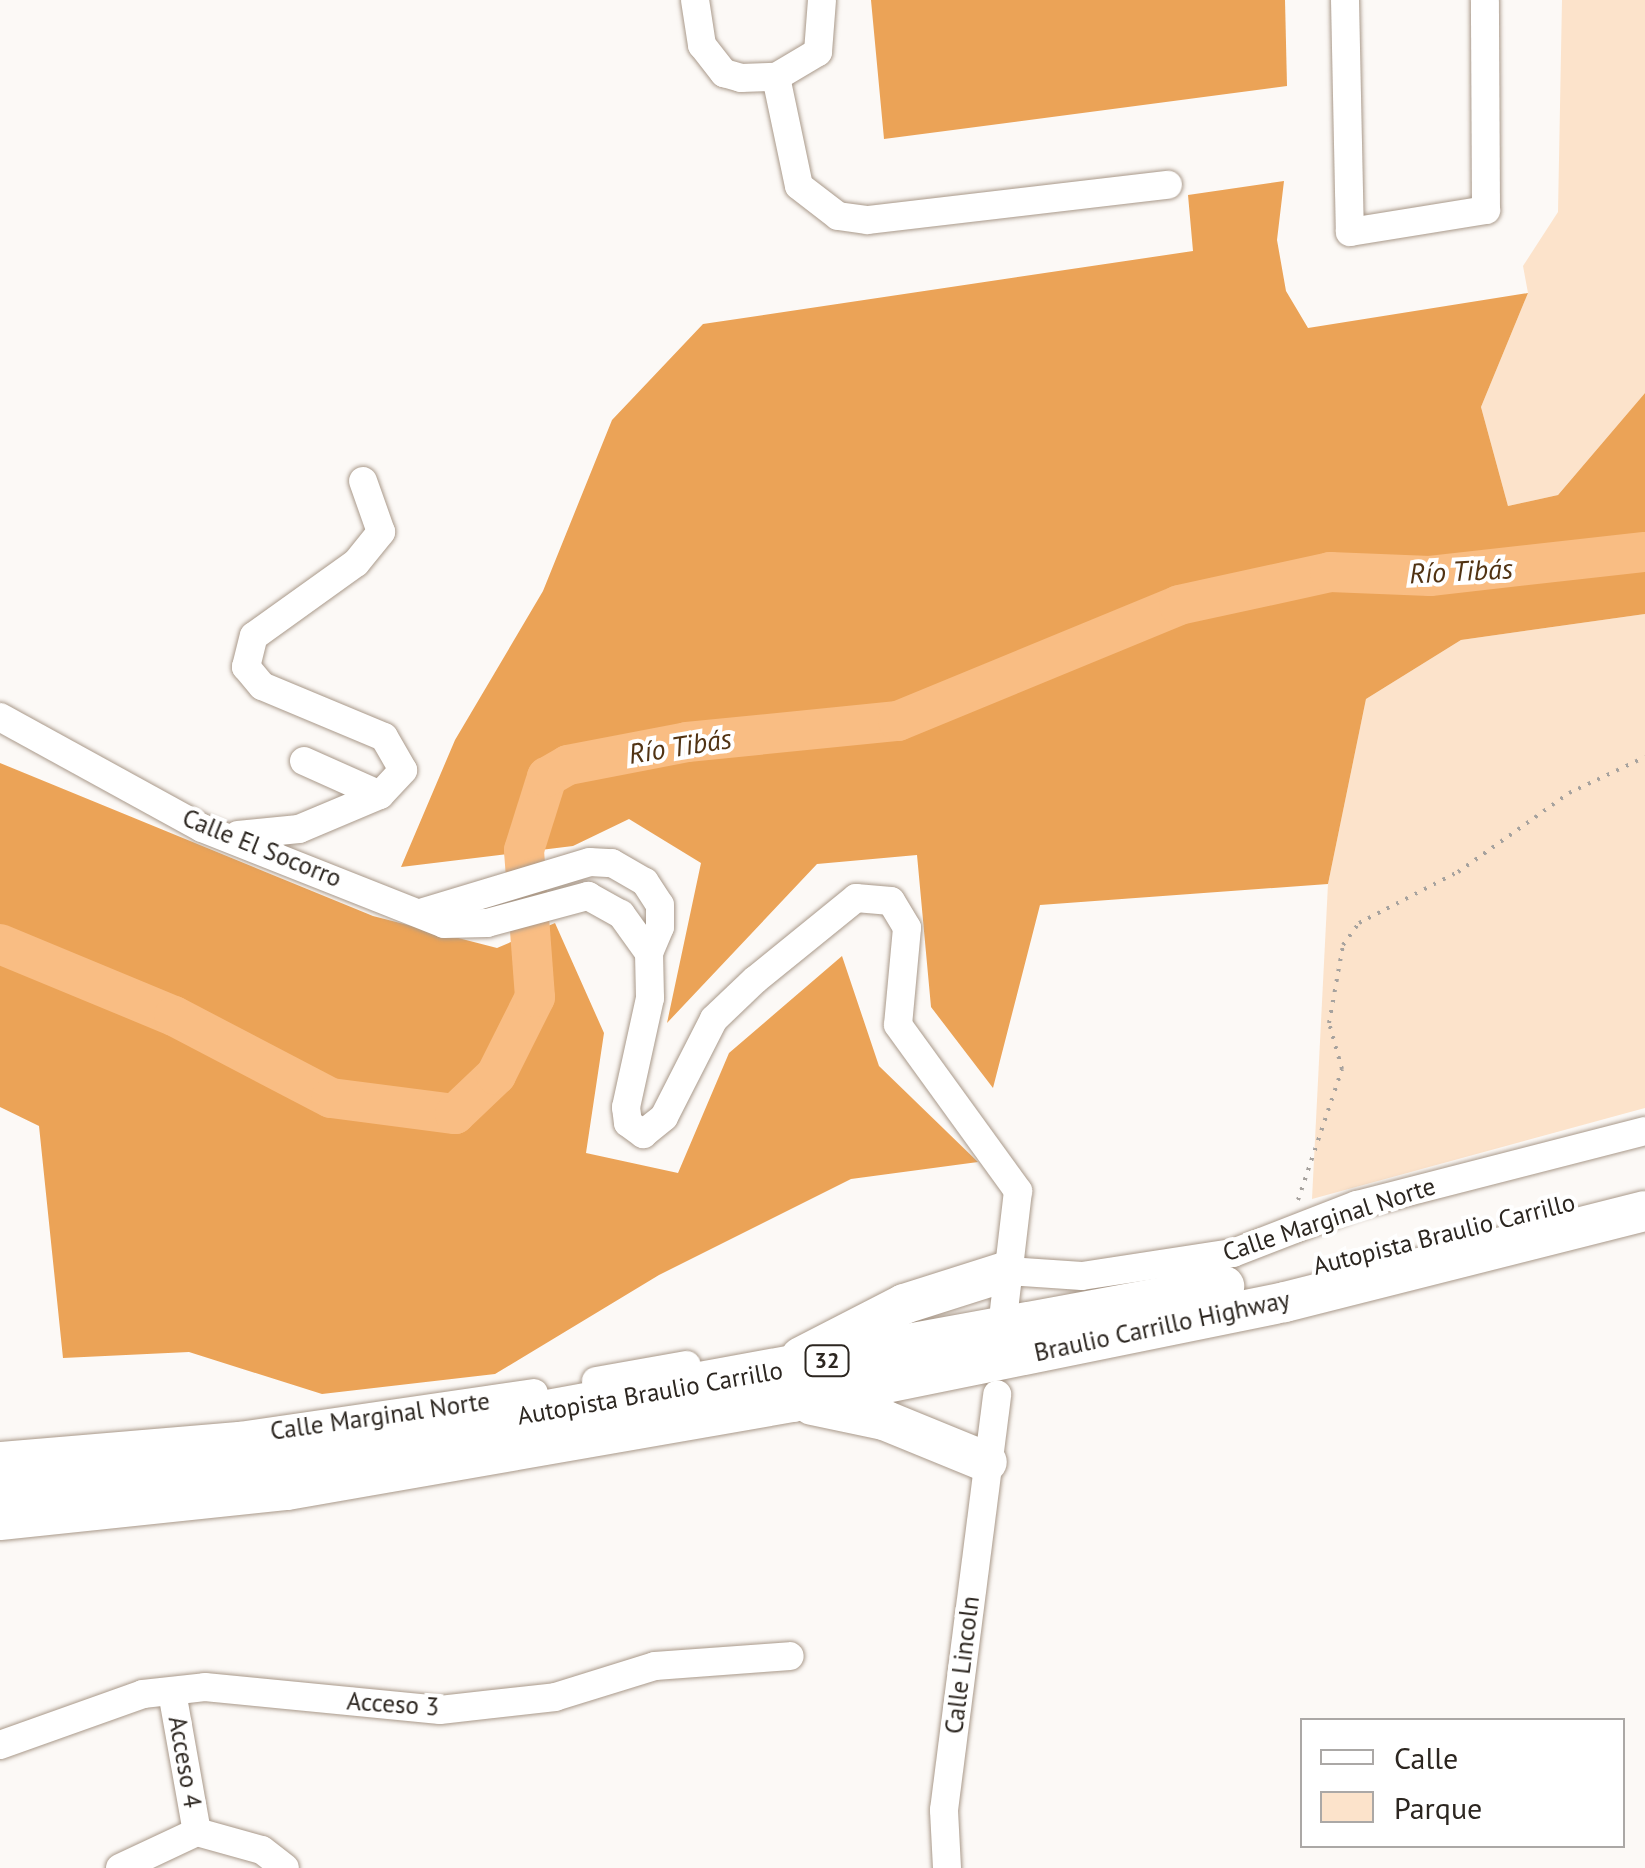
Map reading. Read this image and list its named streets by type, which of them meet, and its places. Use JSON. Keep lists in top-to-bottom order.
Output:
{
  "streets": {
    "highway": ["Autopista Braulio Carrillo", "32"],
    "street": [
      "Calle El Socorro",
      "Calle Marginal Norte",
      "Calle Lincoln",
      "Acceso 3",
      "Acceso 4"
    ]
  },
  "crossings": [
    ["Calle Marginal Norte", "Autopista Braulio Carrillo"],
    ["Acceso 3", "Acceso 4"]
  ],
  "water": ["Río Tibás"],
  "legend": ["Calle", "Parque"]
}
